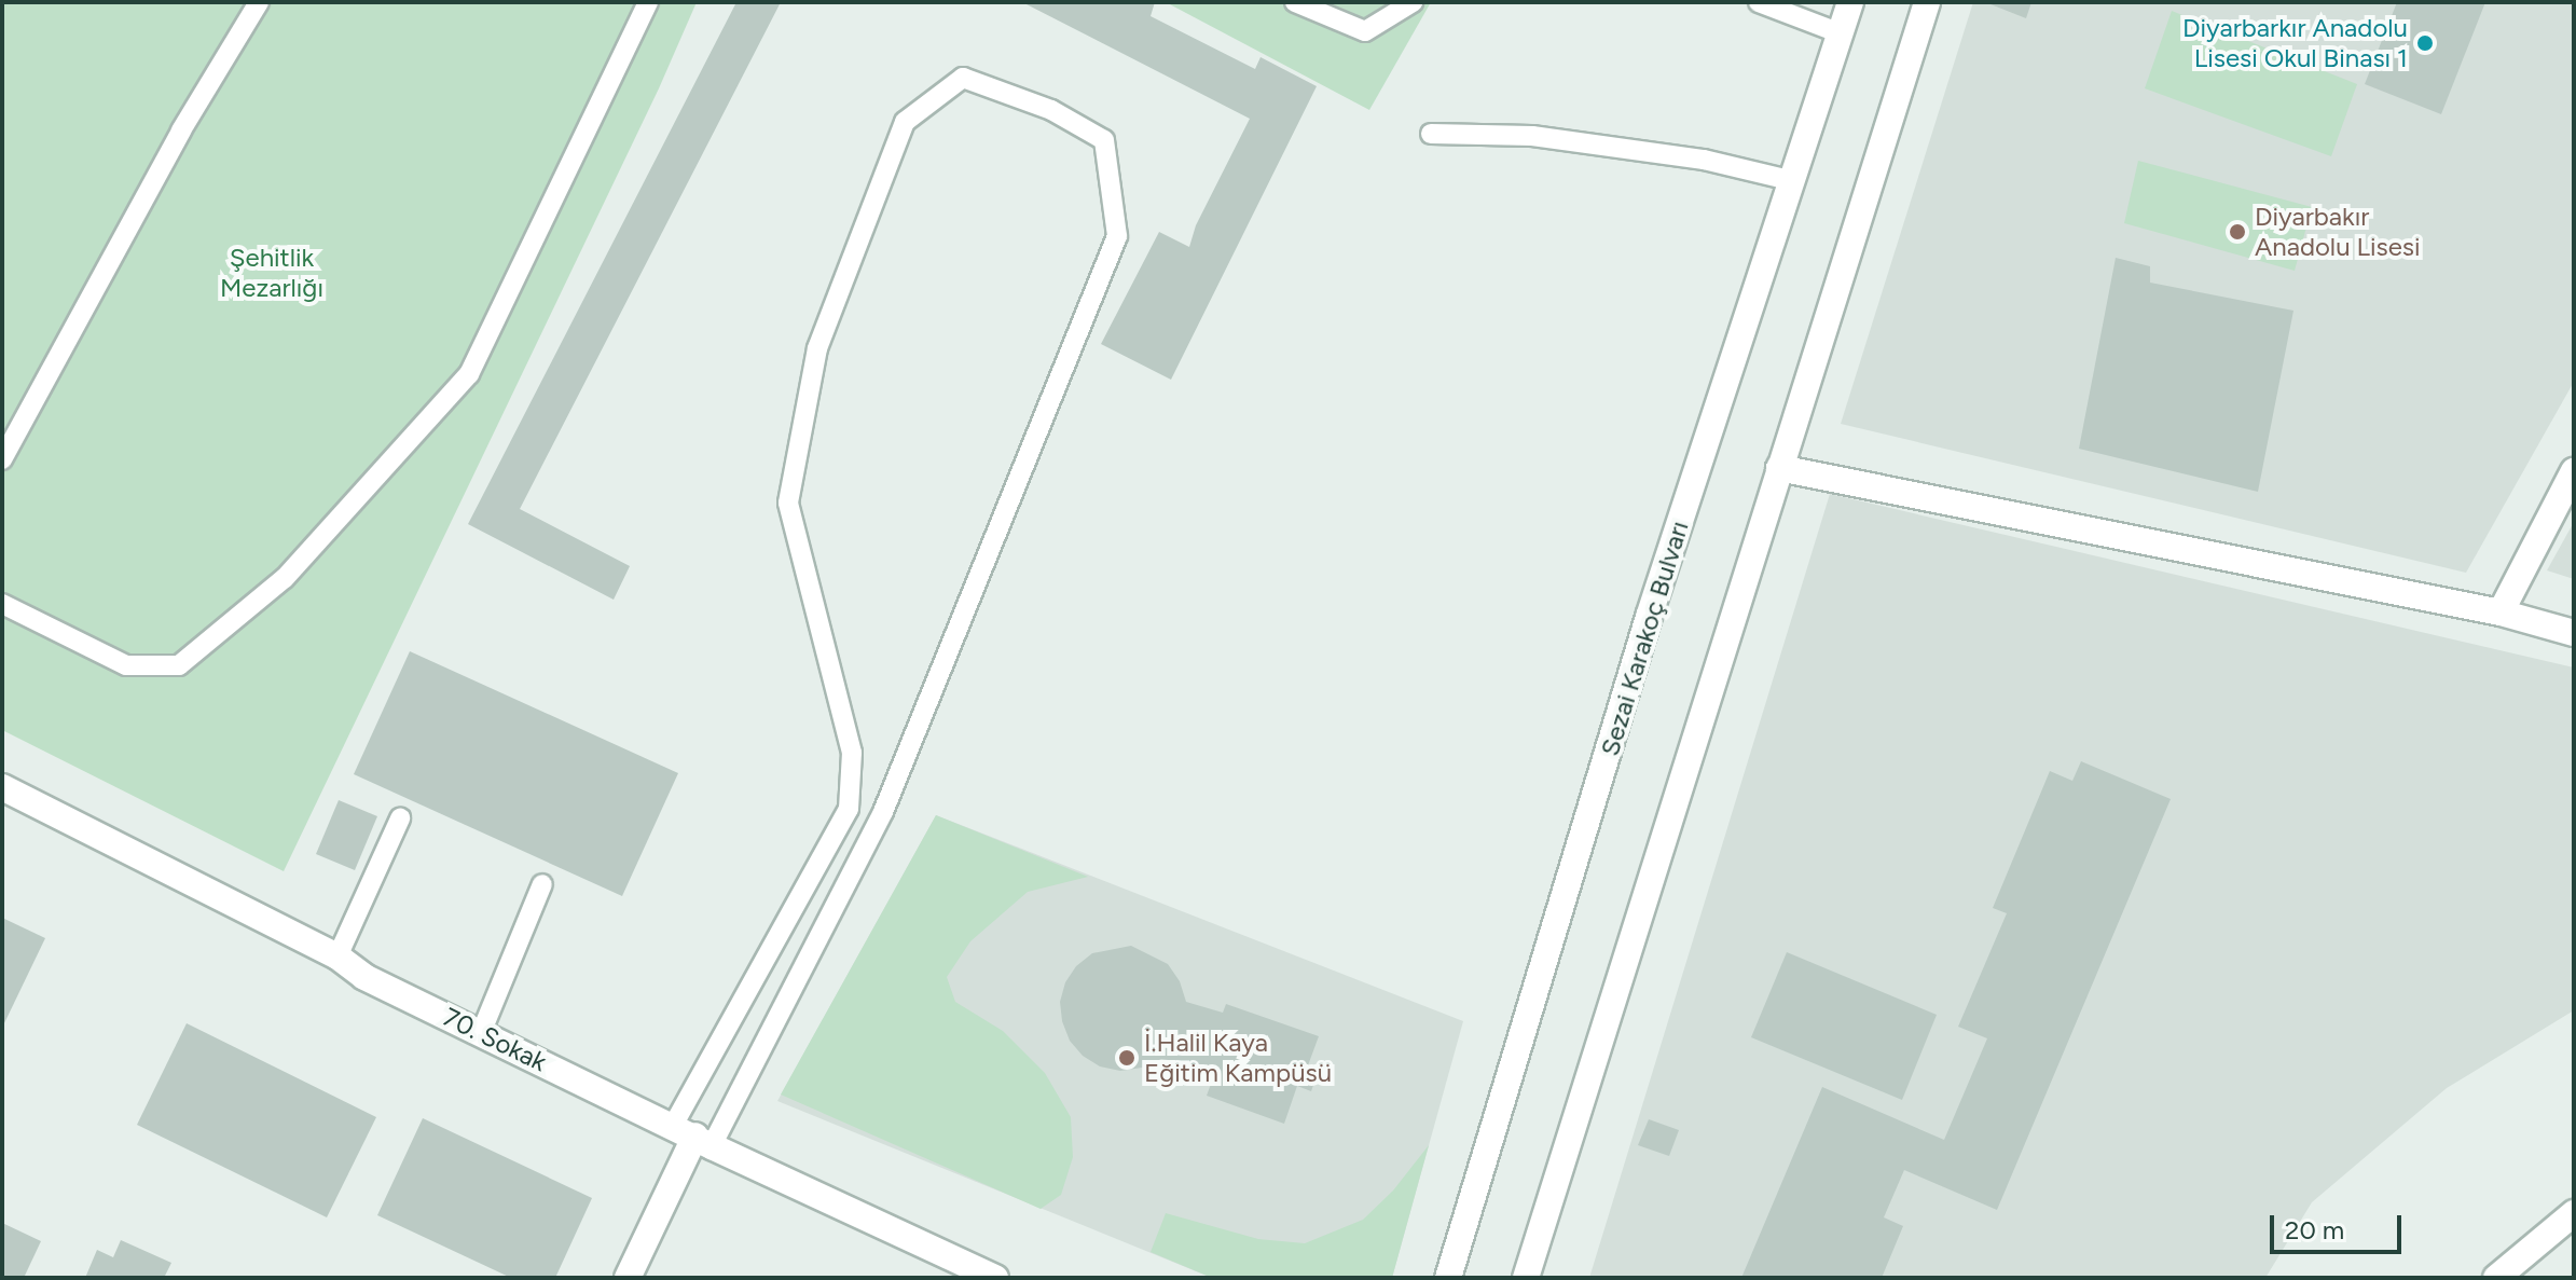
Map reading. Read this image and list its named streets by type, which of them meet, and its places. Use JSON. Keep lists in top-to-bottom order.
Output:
{
  "streets": {
    "street": ["Sezai Karakoç Bulvarı", "70. Sokak"]
  },
  "parks": ["Şehitlik Mezarlığı"],
  "places": ["Diyarbarkır Anadolu Lisesi Okul Binası 1", "Diyarbakır Anadolu Lisesi", "İ.Halil Kaya Eğitim Kampüsü"],
  "scale_bar": "20 m"
}
